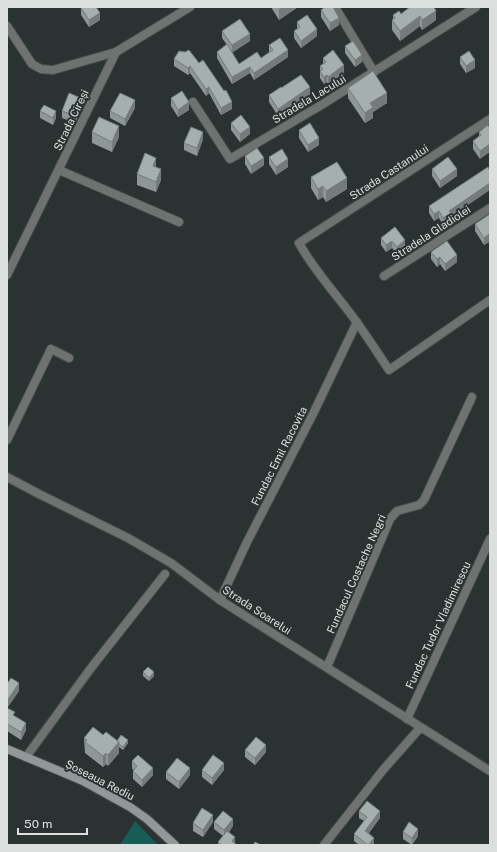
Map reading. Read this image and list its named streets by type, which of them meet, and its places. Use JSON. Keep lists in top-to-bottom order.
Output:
{
  "streets": {
    "main road": ["Șoseaua Rediu"],
    "street": [
      "Stradela Lacului",
      "Strada Cireși",
      "Strada Castanului",
      "Stradela Gladiolei",
      "Fundac Emil Racovita",
      "Fundacul Costache Negri",
      "Strada Soarelui",
      "Fundac Tudor Vladimirescu"
    ]
  },
  "crossings": [
    ["Strada Castanului", "Fundac Emil Racovita"],
    ["Fundac Emil Racovita", "Strada Soarelui"],
    ["Fundacul Costache Negri", "Strada Soarelui"],
    ["Strada Soarelui", "Fundac Tudor Vladimirescu"]
  ],
  "scale_bar": "50 m"
}
